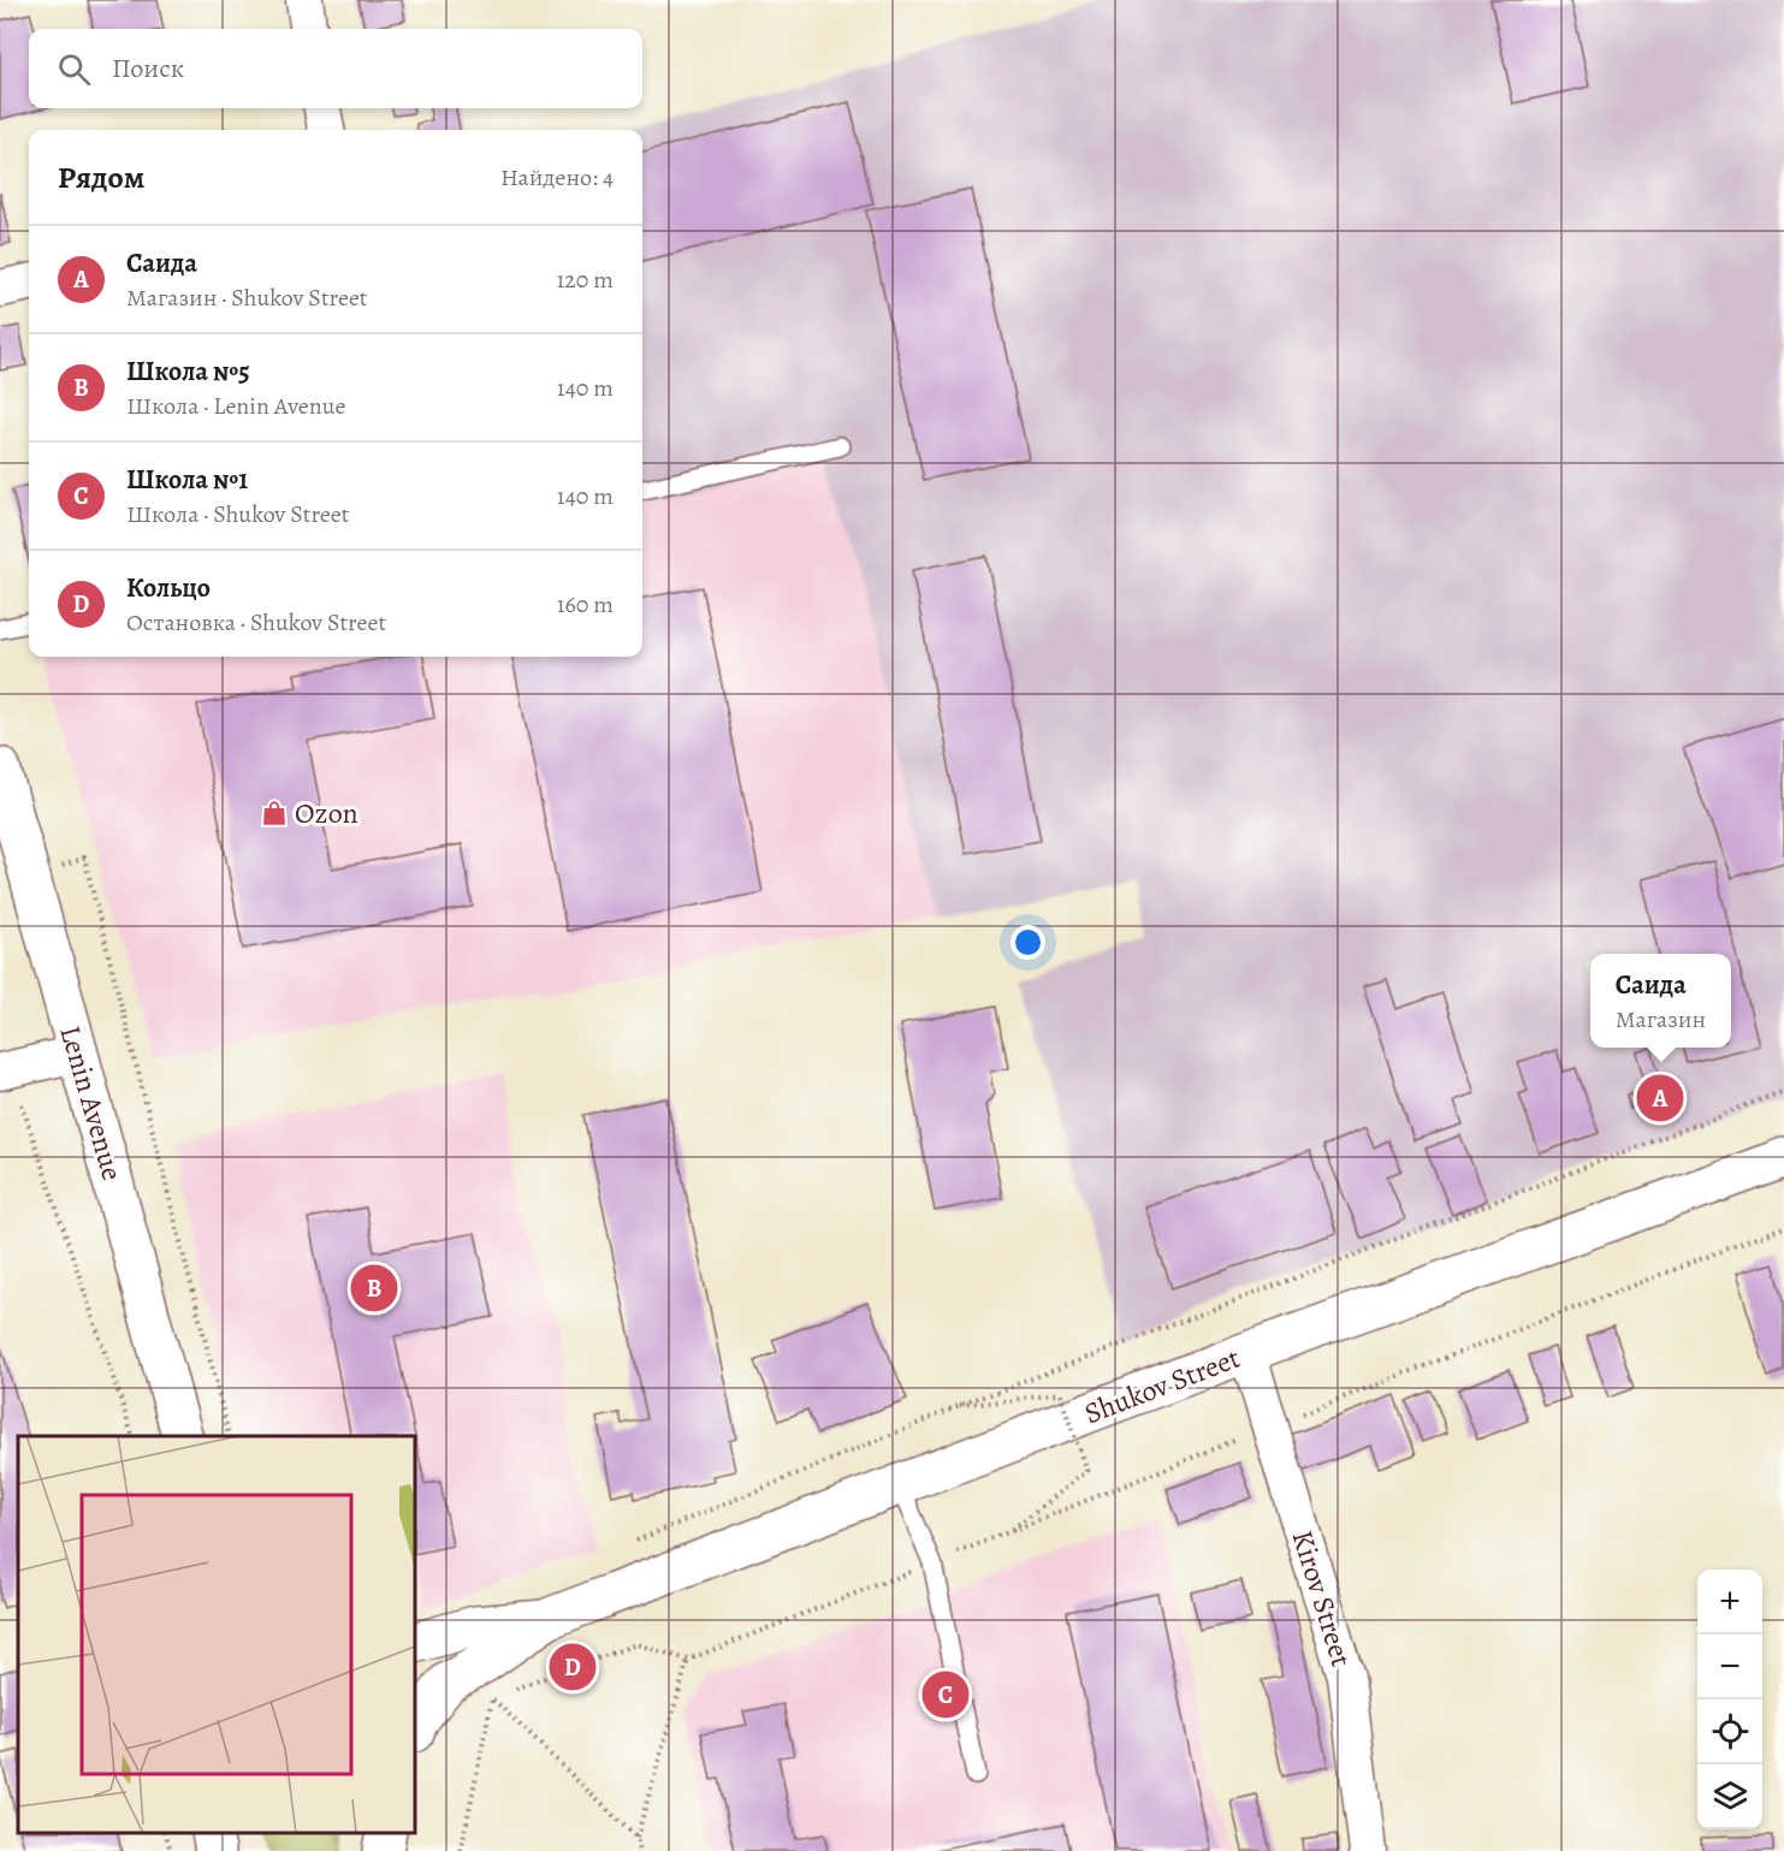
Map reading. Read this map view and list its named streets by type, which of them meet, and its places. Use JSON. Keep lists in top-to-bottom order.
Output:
{
  "streets": {
    "main road": ["Lenin Avenue", "Shukov Street"],
    "street": ["Kirov Street"]
  },
  "crossings": [
    ["Shukov Street", "Kirov Street"]
  ],
  "places": {
    "shop": ["Ozon"]
  },
  "page": {
    "search": "Поиск",
    "heading": ["Рядом", "Найдено: 4"],
    "list": [
      {
        "mark": "A",
        "name": "Саида",
        "note": "Магазин · Shukov Street",
        "value": "120 m"
      },
      {
        "mark": "B",
        "name": "Школа №5",
        "note": "Школа · Lenin Avenue",
        "value": "140 m"
      },
      {
        "mark": "C",
        "name": "Школа №1",
        "note": "Школа · Shukov Street",
        "value": "140 m"
      },
      {
        "mark": "D",
        "name": "Кольцо",
        "note": "Остановка · Shukov Street",
        "value": "160 m"
      }
    ],
    "popup": ["Саида", "Магазин"],
    "pins": [
      "A",
      "B",
      "D",
      "C"
    ],
    "map_buttons": ["+", "−"]
  }
}
